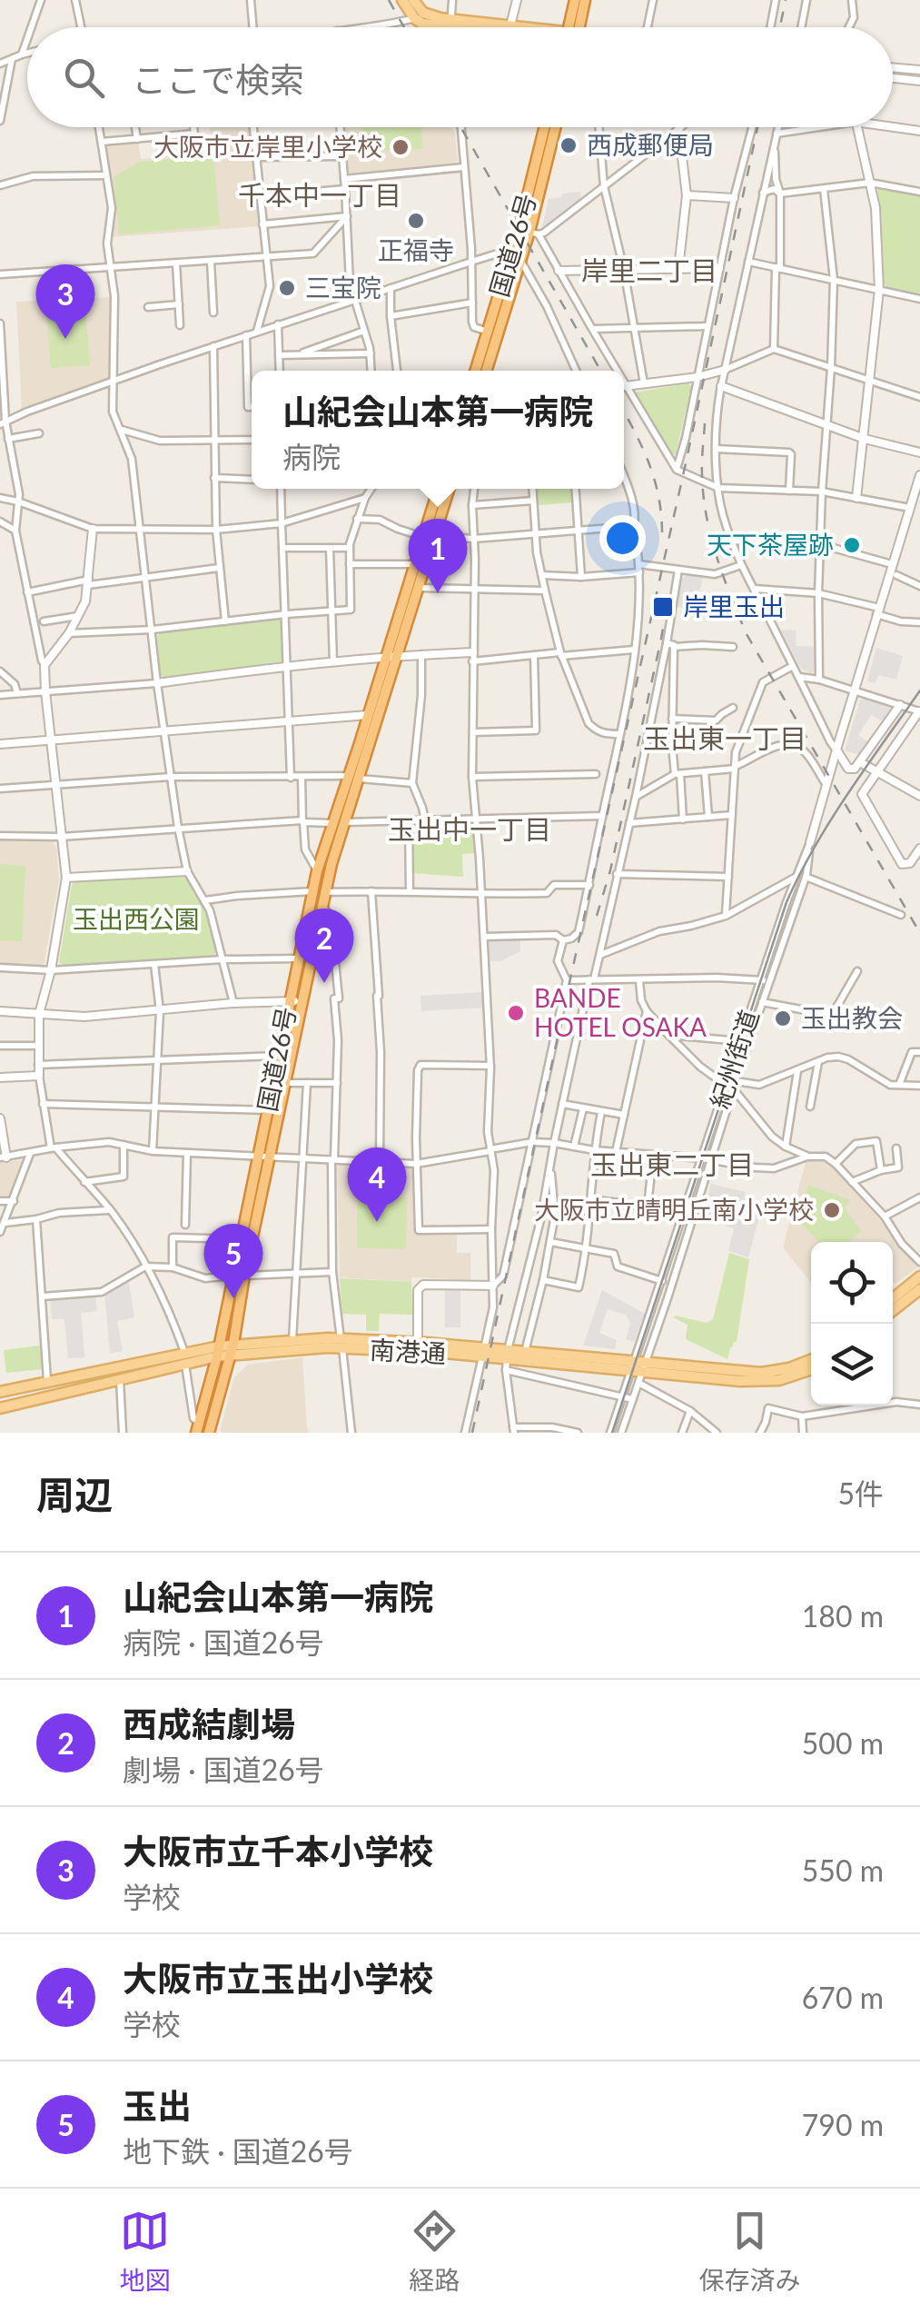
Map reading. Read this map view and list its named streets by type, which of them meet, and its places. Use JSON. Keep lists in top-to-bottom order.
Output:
{
  "streets": {
    "highway": ["国道26号"],
    "main road": ["南港通"],
    "street": ["紀州街道"]
  },
  "crossings": [
    ["国道26号", "南港通"],
    ["紀州街道", "南港通"]
  ],
  "districts": [
    "千本中一丁目",
    "岸里二丁目",
    "玉出東一丁目",
    "玉出中一丁目",
    "玉出東二丁目"
  ],
  "parks": ["玉出西公園"],
  "places": {
    "other": [
      "西成郵便局",
      "大阪市立岸里小学校",
      "正福寺",
      "三宝院",
      "天下茶屋跡",
      "BANDE HOTEL OSAKA",
      "玉出教会",
      "大阪市立晴明丘南小学校"
    ],
    "transit": ["岸里玉出"]
  },
  "page": {
    "search": "ここで検索",
    "pins": [
      "3",
      "1",
      "2",
      "4",
      "5"
    ],
    "popup": ["山紀会山本第一病院", "病院"],
    "heading": ["周辺", "5件"],
    "list": [
      {
        "mark": "1",
        "name": "山紀会山本第一病院",
        "note": "病院 · 国道26号",
        "value": "180 m"
      },
      {
        "mark": "2",
        "name": "西成結劇場",
        "note": "劇場 · 国道26号",
        "value": "500 m"
      },
      {
        "mark": "3",
        "name": "大阪市立千本小学校",
        "note": "学校",
        "value": "550 m"
      },
      {
        "mark": "4",
        "name": "大阪市立玉出小学校",
        "note": "学校",
        "value": "670 m"
      },
      {
        "mark": "5",
        "name": "玉出",
        "note": "地下鉄 · 国道26号",
        "value": "790 m"
      }
    ],
    "nav": ["地図", "経路", "保存済み"]
  }
}
